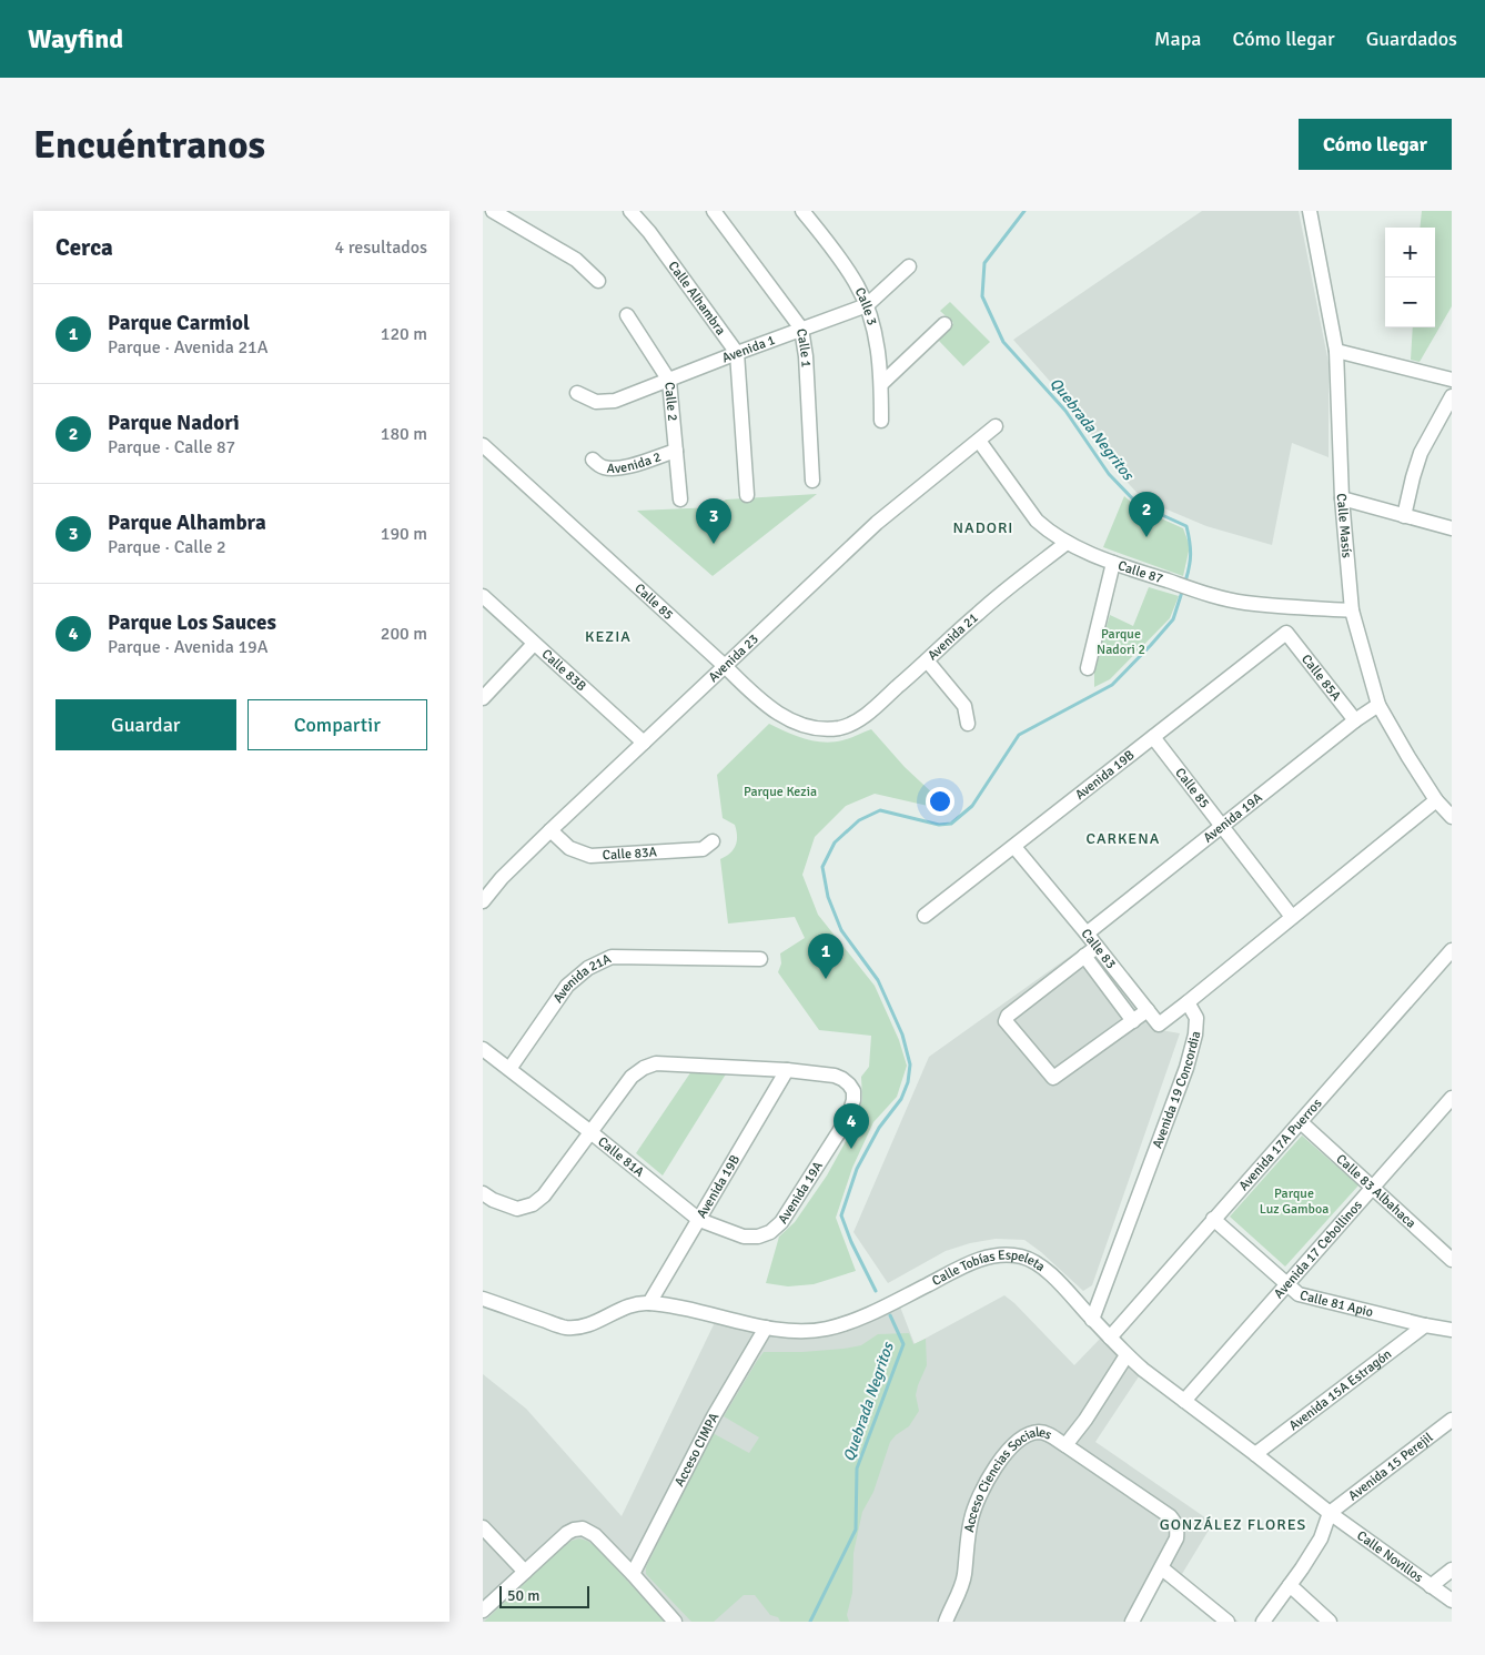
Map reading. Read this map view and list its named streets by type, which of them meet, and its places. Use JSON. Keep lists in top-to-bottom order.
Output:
{
  "streets": {
    "street": [
      "Calle Alhambra",
      "Calle 3",
      "Avenida 1",
      "Calle 1",
      "Calle 2",
      "Avenida 2",
      "Calle Masís",
      "Calle 87",
      "Calle 85",
      "Avenida 21",
      "Avenida 23",
      "Calle 83B",
      "Calle 85A",
      "Avenida 19B",
      "Avenida 19A",
      "Calle 83A",
      "Calle 83",
      "Avenida 21A",
      "Avenida 19 Concordia",
      "Avenida 17A Puerros",
      "Calle 81A",
      "Calle 83 Albahaca",
      "Avenida 17 Cebollinos",
      "Calle Tobías Espeleta",
      "Calle 81 Apio",
      "Avenida 15A Estragón",
      "Acceso CIMPA",
      "Avenida 15 Perejil",
      "Acceso Ciencias Sociales",
      "Calle Novillos"
    ]
  },
  "crossings": [
    ["Calle Alhambra", "Avenida 1"],
    ["Calle 3", "Avenida 1"],
    ["Avenida 1", "Calle 1"],
    ["Avenida 1", "Calle 2"],
    ["Calle 2", "Avenida 2"],
    ["Calle Masís", "Calle 87"],
    ["Calle Masís", "Avenida 19A"],
    ["Calle 87", "Avenida 21"],
    ["Calle 87", "Avenida 23"],
    ["Calle 85", "Avenida 21"],
    ["Calle 85", "Avenida 23"],
    ["Calle 85", "Avenida 19B"],
    ["Calle 85", "Avenida 19A"],
    ["Avenida 23", "Calle 83B"],
    ["Avenida 23", "Calle 83A"],
    ["Calle 85A", "Avenida 19B"],
    ["Calle 85A", "Avenida 19A"],
    ["Avenida 19B", "Avenida 19A"],
    ["Avenida 19B", "Calle 83"],
    ["Avenida 19B", "Calle 81A"],
    ["Avenida 19B", "Calle Tobías Espeleta"],
    ["Avenida 19A", "Calle 83"],
    ["Avenida 19A", "Calle 81A"],
    ["Calle 83", "Avenida 19 Concordia"],
    ["Avenida 21A", "Calle 81A"],
    ["Avenida 19 Concordia", "Calle Tobías Espeleta"],
    ["Avenida 17A Puerros", "Calle 83 Albahaca"],
    ["Avenida 17A Puerros", "Calle Tobías Espeleta"],
    ["Avenida 17A Puerros", "Calle 81 Apio"],
    ["Calle 83 Albahaca", "Avenida 17 Cebollinos"],
    ["Avenida 17 Cebollinos", "Calle Tobías Espeleta"],
    ["Avenida 17 Cebollinos", "Calle 81 Apio"],
    ["Calle Tobías Espeleta", "Avenida 15A Estragón"],
    ["Calle Tobías Espeleta", "Acceso CIMPA"],
    ["Calle Tobías Espeleta", "Avenida 15 Perejil"],
    ["Calle Tobías Espeleta", "Acceso Ciencias Sociales"],
    ["Calle Tobías Espeleta", "Calle Novillos"],
    ["Calle 81 Apio", "Avenida 15A Estragón"],
    ["Avenida 15 Perejil", "Calle Novillos"]
  ],
  "districts": [
    "NADORI",
    "KEZIA",
    "CARKENA",
    "GONZÁLEZ FLORES"
  ],
  "water": ["Quebrada Negritos"],
  "parks": ["Parque Nadori 2", "Parque Kezia", "Parque Luz Gamboa"],
  "scale_bar": "50 m",
  "page": {
    "header": "Wayfind",
    "nav": ["Mapa", "Cómo llegar", "Guardados"],
    "buttons": [
      "Cómo llegar",
      ["Guardar", "Compartir"]
    ],
    "title": "Encuéntranos",
    "heading": ["Cerca", "4 resultados"],
    "map_buttons": ["+", "−"],
    "list": [
      {
        "mark": "1",
        "name": "Parque Carmiol",
        "note": "Parque · Avenida 21A",
        "value": "120 m"
      },
      {
        "mark": "2",
        "name": "Parque Nadori",
        "note": "Parque · Calle 87",
        "value": "180 m"
      },
      {
        "mark": "3",
        "name": "Parque Alhambra",
        "note": "Parque · Calle 2",
        "value": "190 m"
      },
      {
        "mark": "4",
        "name": "Parque Los Sauces",
        "note": "Parque · Avenida 19A",
        "value": "200 m"
      }
    ],
    "pins": [
      "2",
      "3",
      "1",
      "4"
    ],
    "scale": "50 m"
  }
}
